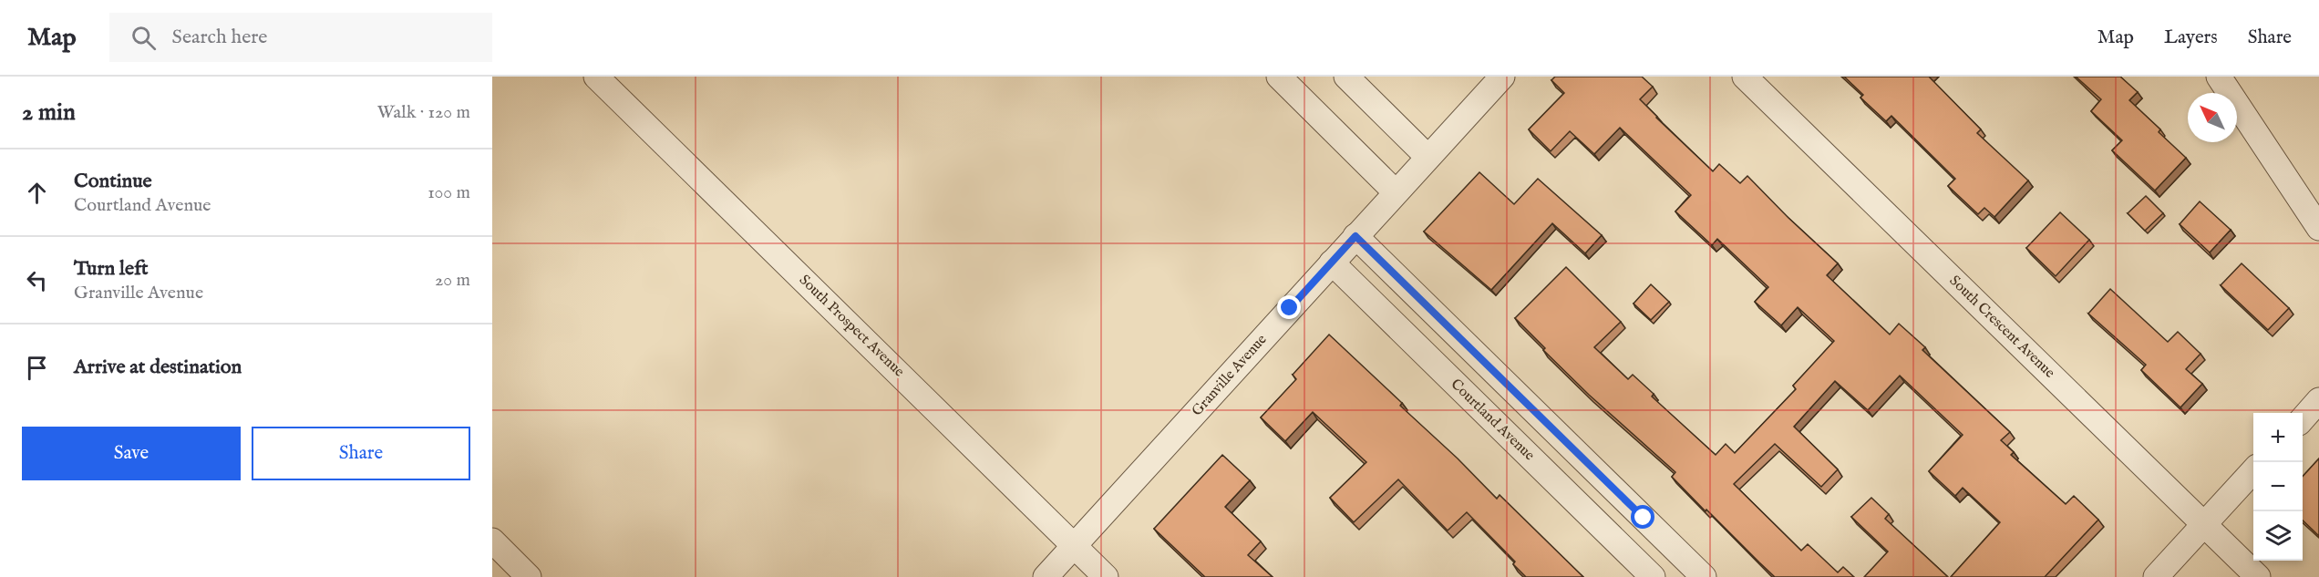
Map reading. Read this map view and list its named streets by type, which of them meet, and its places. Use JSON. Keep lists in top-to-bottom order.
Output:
{
  "streets": {
    "street": [
      "South Prospect Avenue",
      "South Crescent Avenue",
      "Granville Avenue",
      "Courtland Avenue"
    ]
  },
  "crossings": [
    ["South Prospect Avenue", "Granville Avenue"],
    ["Granville Avenue", "Courtland Avenue"]
  ],
  "north": "top left",
  "page": {
    "header": "Map",
    "search": "Search here",
    "nav": ["Map", "Layers", "Share"],
    "heading": ["2 min", "Walk · 120 m"],
    "list": [
      ["Continue", "Courtland Avenue", "100 m"],
      ["Turn left", "Granville Avenue", "20 m"],
      "Arrive at destination"
    ],
    "buttons": ["Save", "Share"],
    "map_buttons": ["+", "−"]
  }
}
